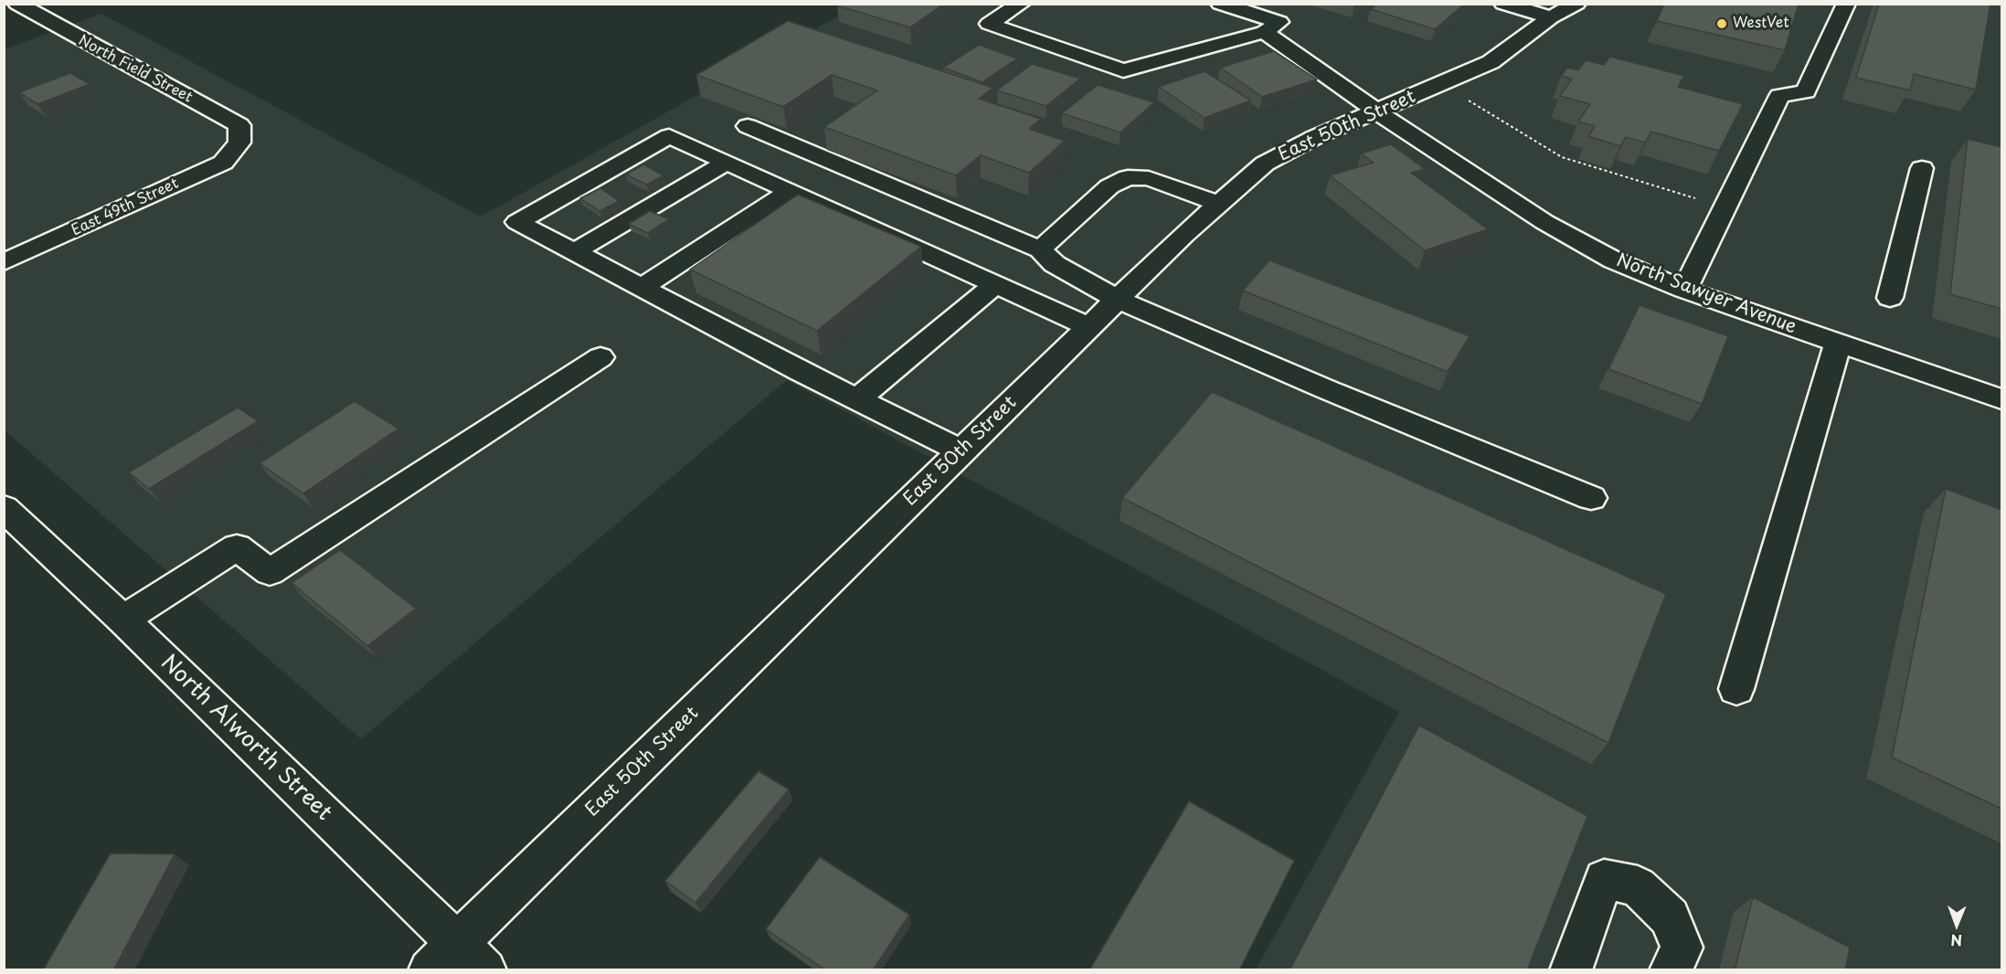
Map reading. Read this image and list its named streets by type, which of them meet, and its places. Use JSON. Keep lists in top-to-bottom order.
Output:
{
  "streets": {
    "street": [
      "North Field Street",
      "East 50th Street",
      "East 49th Street",
      "North Sawyer Avenue",
      "North Alworth Street"
    ]
  },
  "crossings": [
    ["North Field Street", "East 49th Street"],
    ["East 50th Street", "North Sawyer Avenue"],
    ["East 50th Street", "North Alworth Street"]
  ],
  "places": ["WestVet"],
  "north": "bottom"
}
